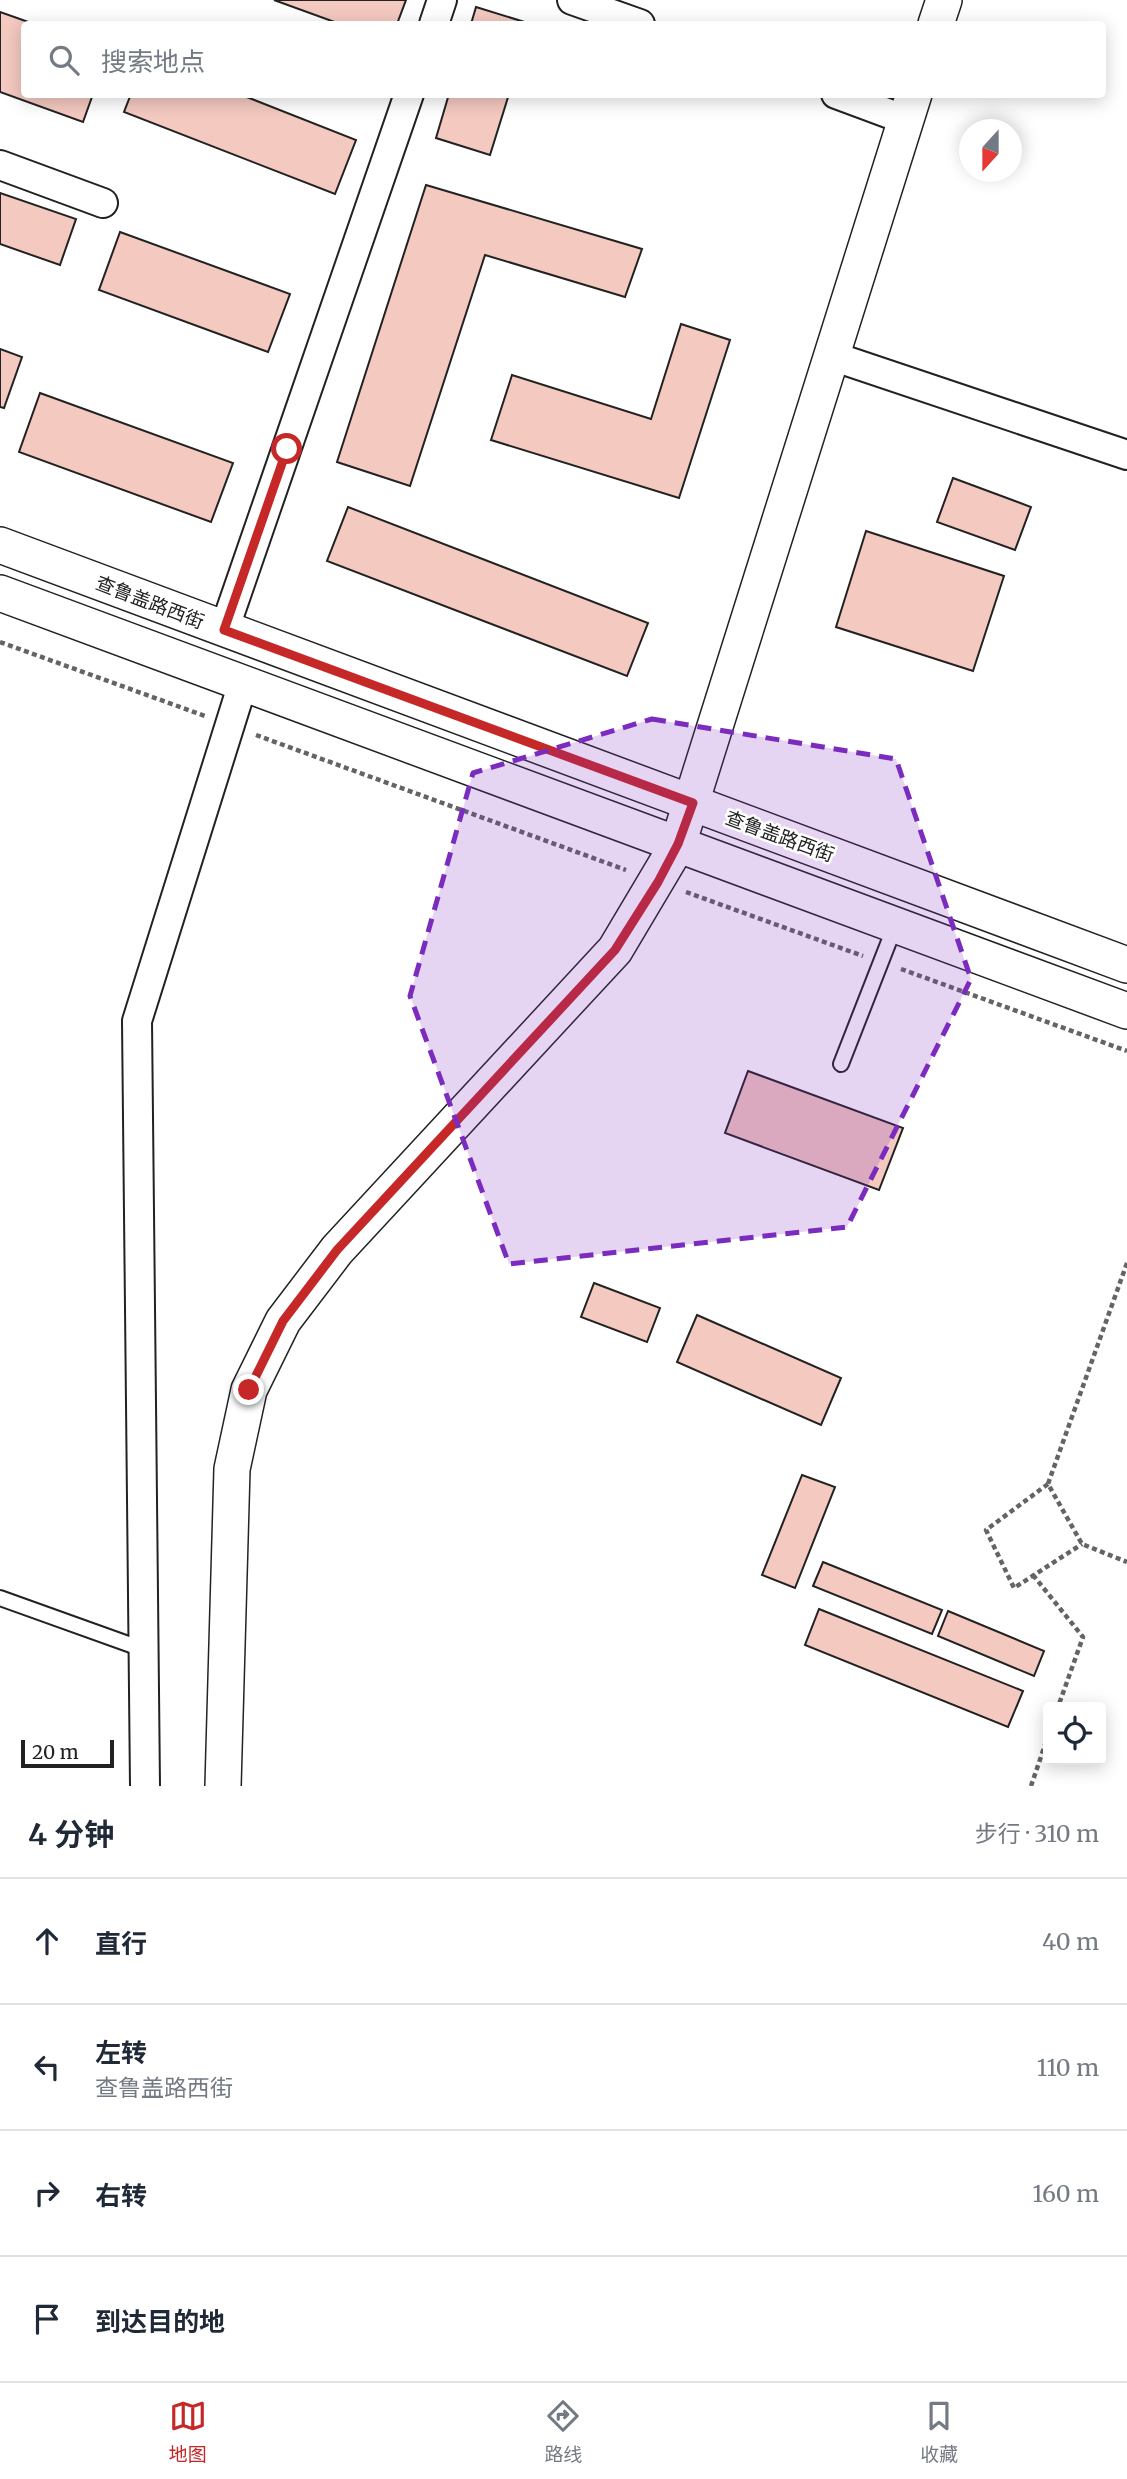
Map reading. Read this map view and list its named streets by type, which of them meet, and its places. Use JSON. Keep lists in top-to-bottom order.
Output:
{
  "streets": {
    "street": ["查鲁盖路西街"]
  },
  "scale_bar": "20 m",
  "north": "bottom",
  "page": {
    "search": "搜索地点",
    "scale": "20 m",
    "heading": ["4 分钟", "步行 · 310 m"],
    "list": [
      ["直行", "40 m"],
      ["左转", "查鲁盖路西街", "110 m"],
      ["右转", "160 m"],
      "到达目的地"
    ],
    "nav": ["地图", "路线", "收藏"]
  }
}
